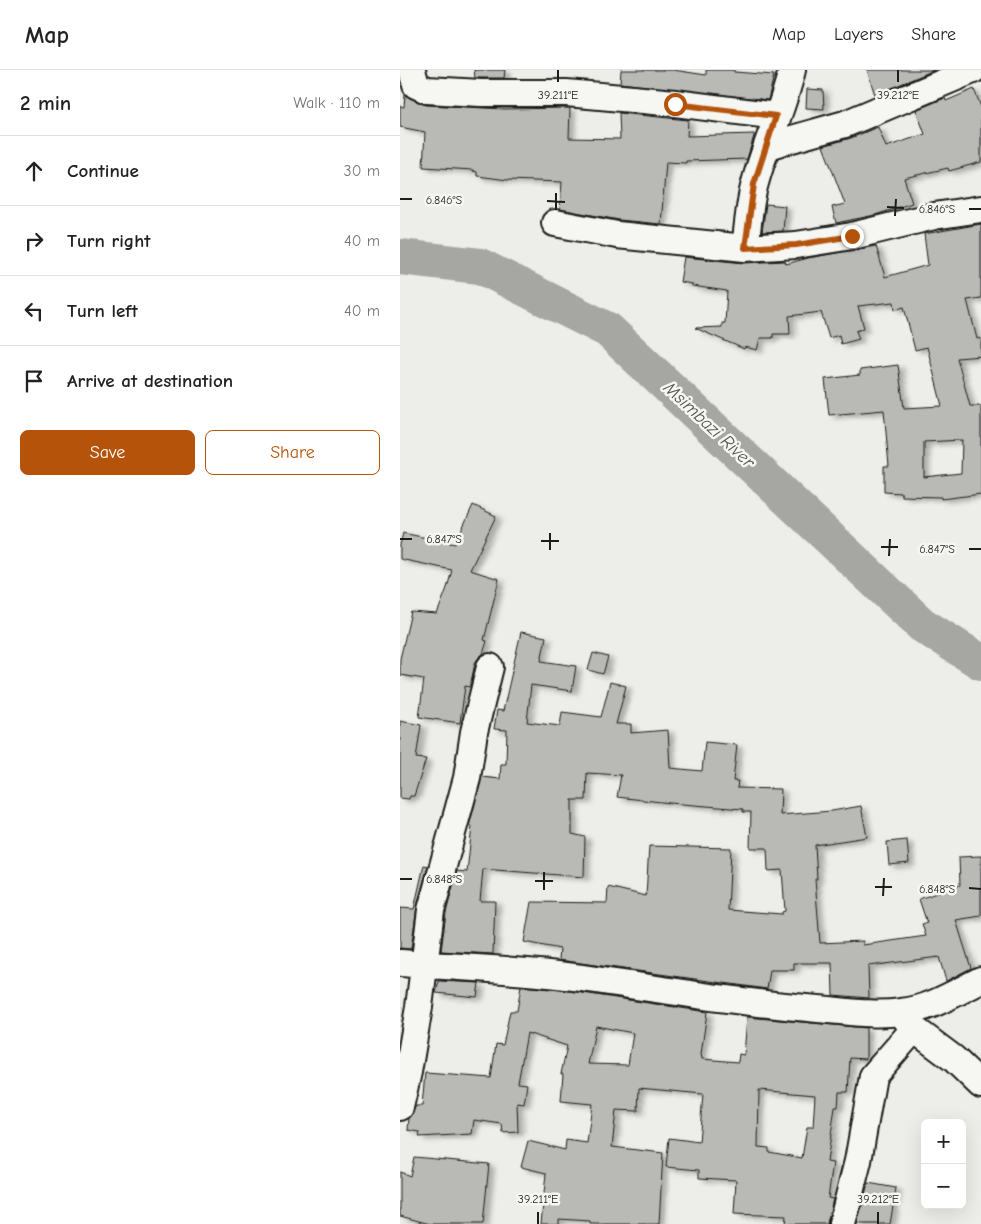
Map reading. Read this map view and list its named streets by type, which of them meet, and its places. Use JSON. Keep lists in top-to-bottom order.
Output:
{
  "water": ["Msimbazi River"],
  "page": {
    "header": "Map",
    "nav": ["Map", "Layers", "Share"],
    "heading": ["2 min", "Walk · 110 m"],
    "list": [
      ["Continue", "30 m"],
      ["Turn right", "40 m"],
      ["Turn left", "40 m"],
      "Arrive at destination"
    ],
    "buttons": ["Save", "Share"],
    "map_buttons": ["+", "−"]
  },
  "coordinates": [
    "39.211°E",
    "39.212°E",
    "6.846°S",
    "6.847°S",
    "6.848°S"
  ]
}
